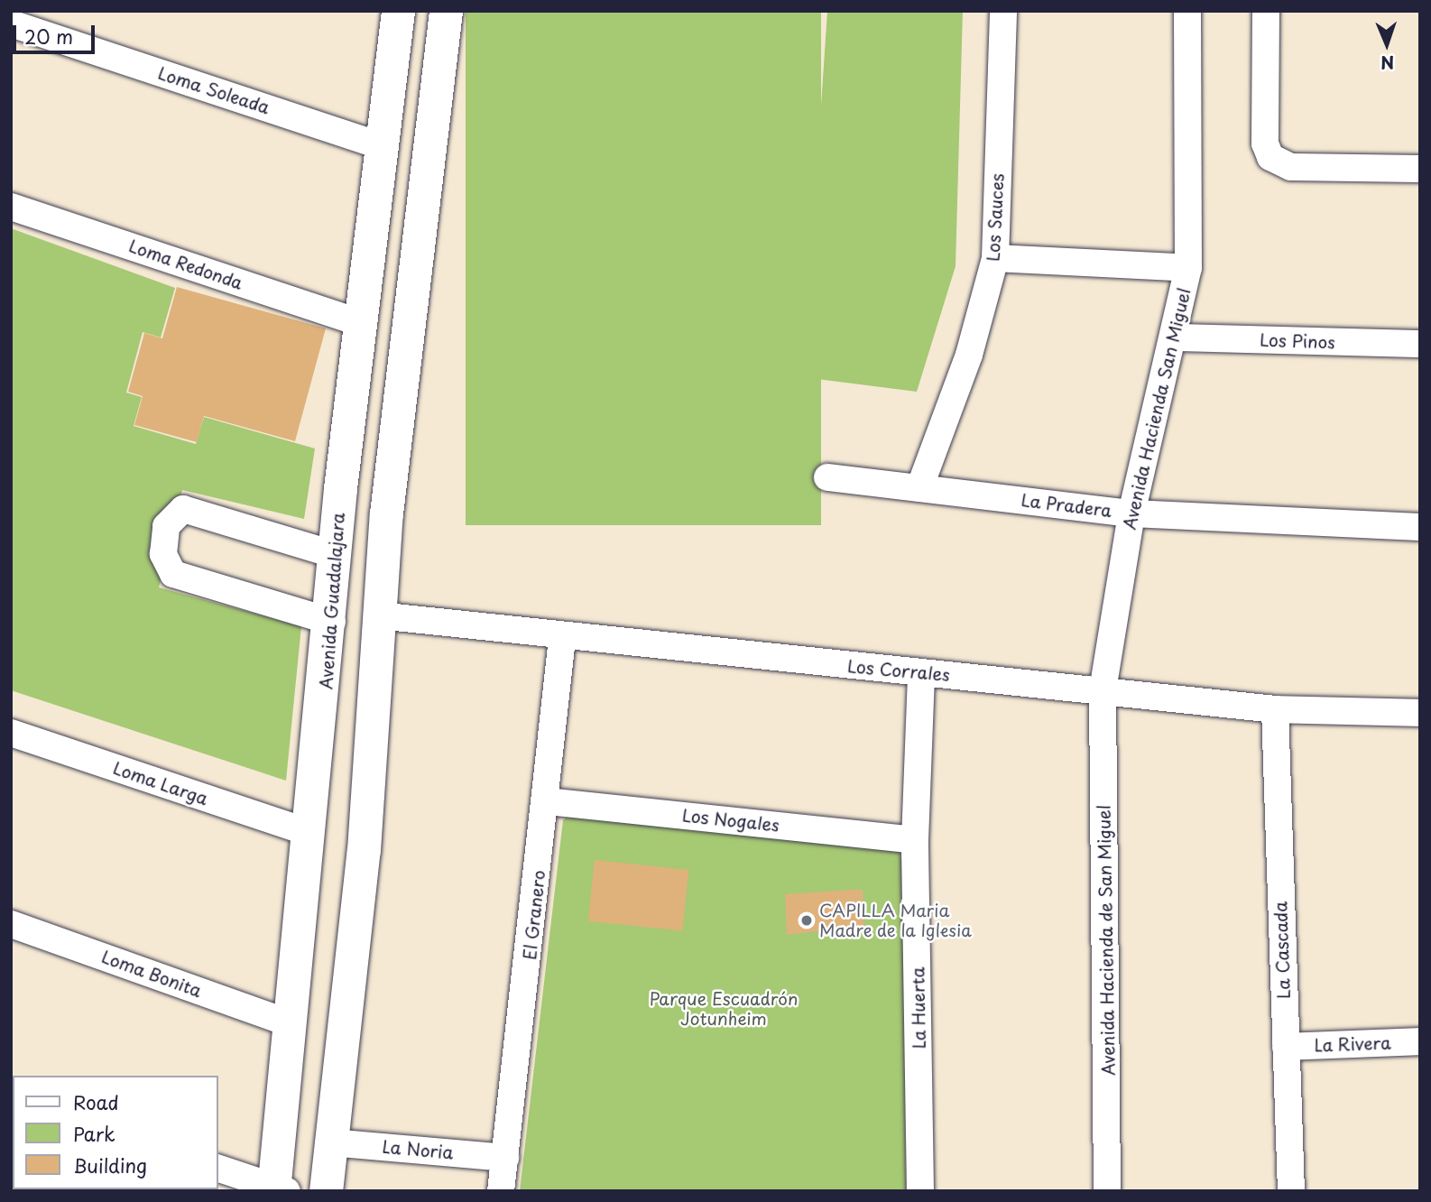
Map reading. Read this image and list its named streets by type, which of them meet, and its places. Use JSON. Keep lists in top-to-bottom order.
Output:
{
  "streets": {
    "main road": ["Avenida Guadalajara"],
    "street": [
      "Loma Soleada",
      "Los Sauces",
      "Loma Redonda",
      "Los Pinos",
      "Avenida Hacienda San Miguel",
      "La Pradera",
      "Los Corrales",
      "Loma Larga",
      "Los Nogales",
      "El Granero",
      "Avenida Hacienda de San Miguel",
      "La Cascada",
      "Loma Bonita",
      "La Huerta",
      "La Rivera",
      "La Noria"
    ]
  },
  "crossings": [
    ["Loma Soleada", "Avenida Guadalajara"],
    ["Los Sauces", "La Pradera"],
    ["Loma Redonda", "Avenida Guadalajara"],
    ["Los Pinos", "Avenida Hacienda San Miguel"],
    ["Avenida Hacienda San Miguel", "La Pradera"],
    ["Avenida Hacienda San Miguel", "Los Corrales"],
    ["Avenida Hacienda San Miguel", "Avenida Hacienda de San Miguel"],
    ["Avenida Guadalajara", "Loma Larga"],
    ["Avenida Guadalajara", "Loma Bonita"],
    ["Los Corrales", "El Granero"],
    ["Los Corrales", "Avenida Hacienda de San Miguel"],
    ["Los Corrales", "La Cascada"],
    ["Los Corrales", "La Huerta"],
    ["Los Nogales", "El Granero"],
    ["Los Nogales", "La Huerta"],
    ["El Granero", "La Noria"],
    ["La Cascada", "La Rivera"]
  ],
  "parks": ["Parque Escuadrón Jotunheim"],
  "places": ["CAPILLA Maria Madre de la Iglesia"],
  "legend": ["Road", "Park", "Building"],
  "scale_bar": "20 m",
  "north": "bottom"
}
